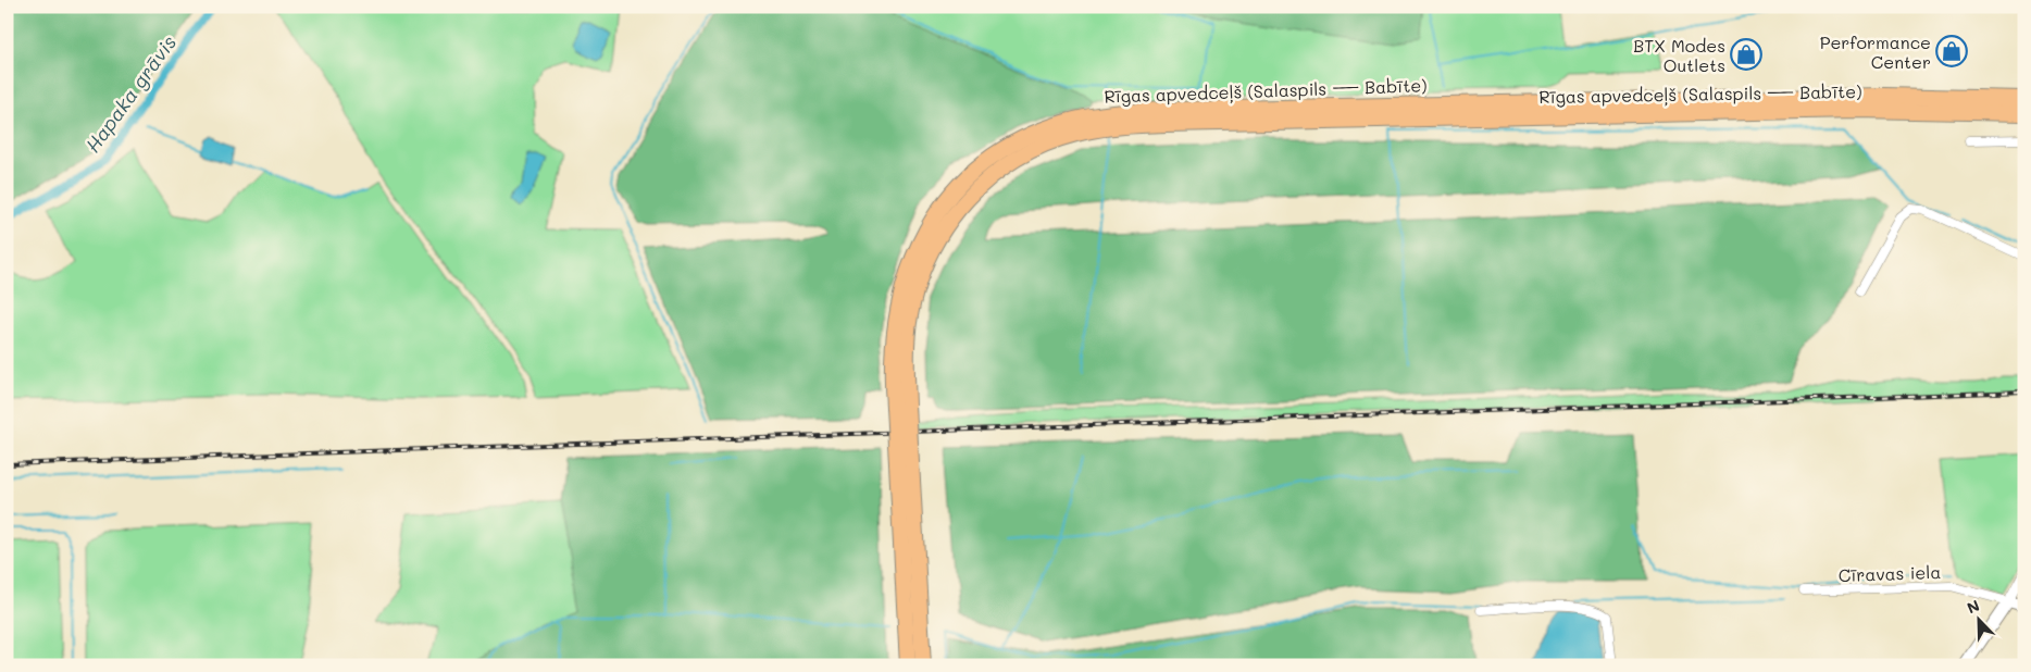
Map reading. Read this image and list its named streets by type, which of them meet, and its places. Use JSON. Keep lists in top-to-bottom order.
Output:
{
  "streets": {
    "highway": ["Rīgas apvedceļš (Salaspils — Babīte)"],
    "street": ["Cīravas iela"]
  },
  "water": ["Hapaka grāvis"],
  "places": {
    "shop": ["Performance Center", "BTX Modes Outlets"]
  },
  "north": "top left"
}
